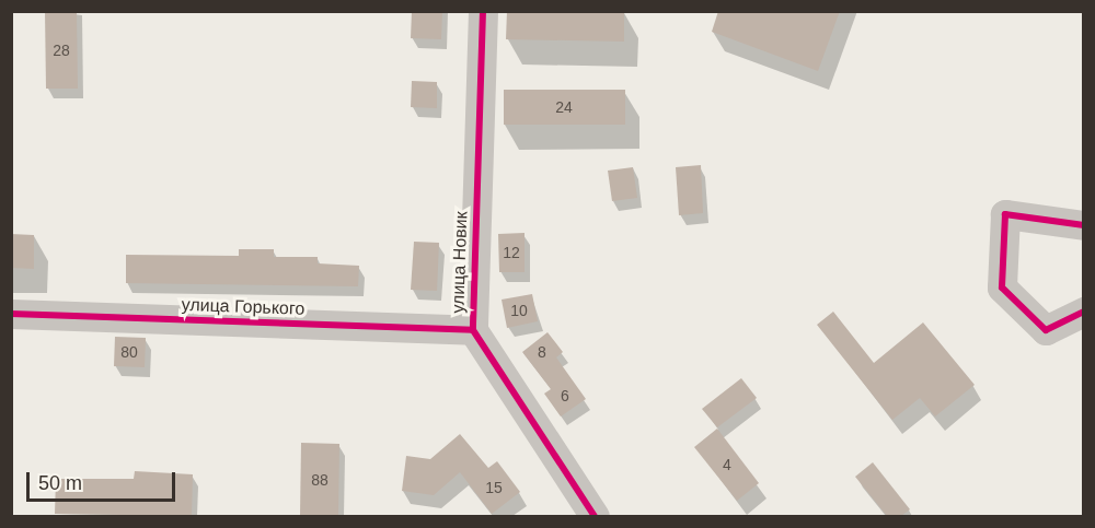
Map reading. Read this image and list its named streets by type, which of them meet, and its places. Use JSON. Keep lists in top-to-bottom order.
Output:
{
  "streets": {
    "street": ["улица Новик", "улица Горького"]
  },
  "crossings": [
    ["улица Новик", "улица Горького"]
  ],
  "house_numbers": [
    "28",
    "24",
    "12",
    "10",
    "80",
    "8",
    "6",
    "4",
    "88",
    "15"
  ],
  "scale_bar": "50 m"
}
